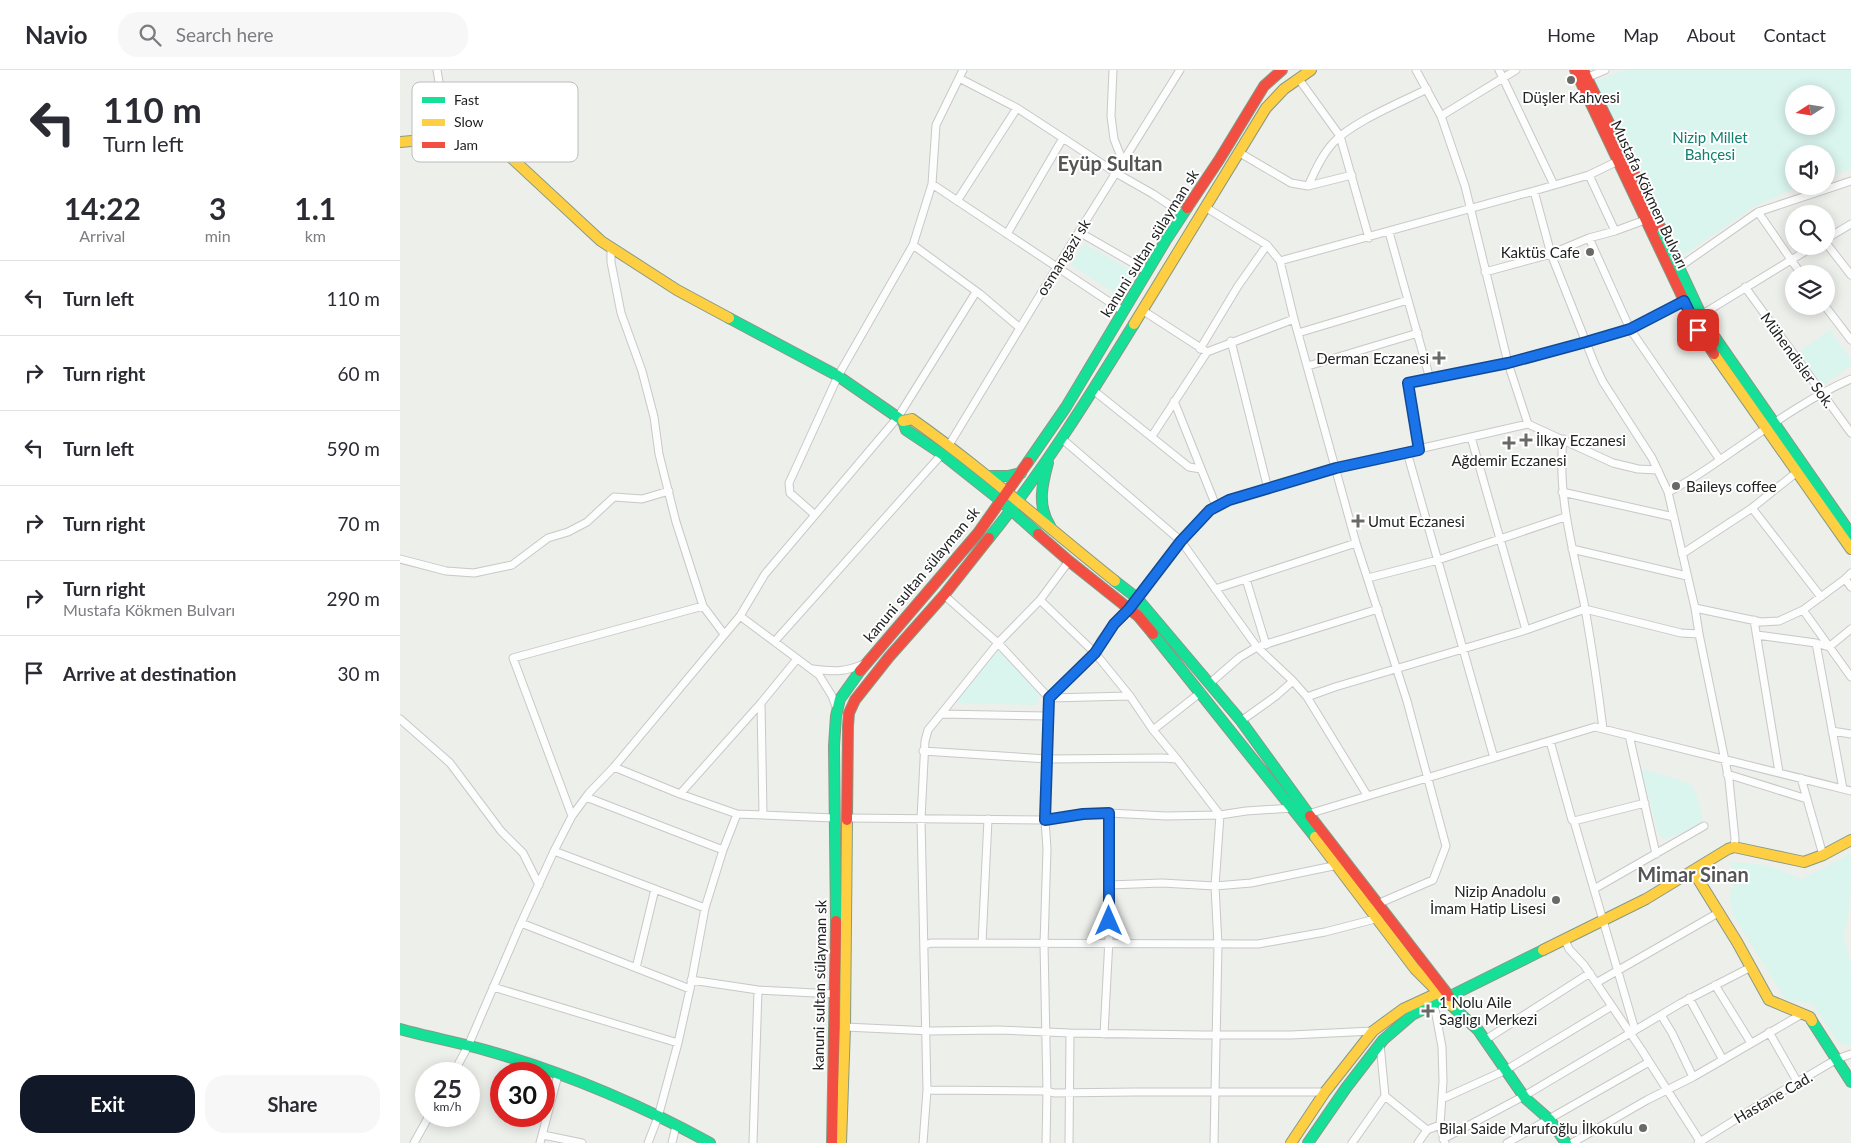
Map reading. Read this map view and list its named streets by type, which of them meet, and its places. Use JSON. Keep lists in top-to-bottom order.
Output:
{
  "streets": {
    "street": [
      "Mustafa Kökmen Bulvarı",
      "kanuni sultan sülayman sk",
      "osmangazi sk",
      "Mühendisler Sok.",
      "Hastane Cad."
    ]
  },
  "districts": ["Eyüp Sultan", "Mimar Sinan"],
  "parks": ["Nizip Millet Bahçesi"],
  "places": {
    "other": [
      "Düşler Kahvesi",
      "Kaktüs Cafe",
      "Baileys coffee",
      "Nizip Anadolu İmam Hatip Lisesi",
      "Bilal Saide Marufoğlu İlkokulu"
    ],
    "health": [
      "Derman Eczanesi",
      "İlkay Eczanesi",
      "Ağdemir Eczanesi",
      "Umut Eczanesi",
      "1 Nolu Aile Saglıgı Merkezi"
    ]
  },
  "legend": ["Fast", "Slow", "Jam"],
  "north": "left",
  "page": {
    "header": "Navio",
    "search": "Search here",
    "nav": [
      "Home",
      "Map",
      "About",
      "Contact"
    ],
    "turn": ["110 m", "Turn left"],
    "eta": [
      "14:22",
      "Arrival",
      "3",
      "min",
      "1.1",
      "km"
    ],
    "list": [
      {
        "name": "Turn left",
        "value": "110 m"
      },
      {
        "name": "Turn right",
        "value": "60 m"
      },
      {
        "name": "Turn left",
        "value": "590 m"
      },
      {
        "name": "Turn right",
        "value": "70 m"
      },
      {
        "name": "Turn right",
        "note": "Mustafa Kökmen Bulvarı",
        "value": "290 m"
      },
      {
        "name": "Arrive at destination",
        "value": "30 m"
      }
    ],
    "speed": "25 km/h",
    "limit": "30",
    "buttons": ["Exit", "Share"]
  }
}
